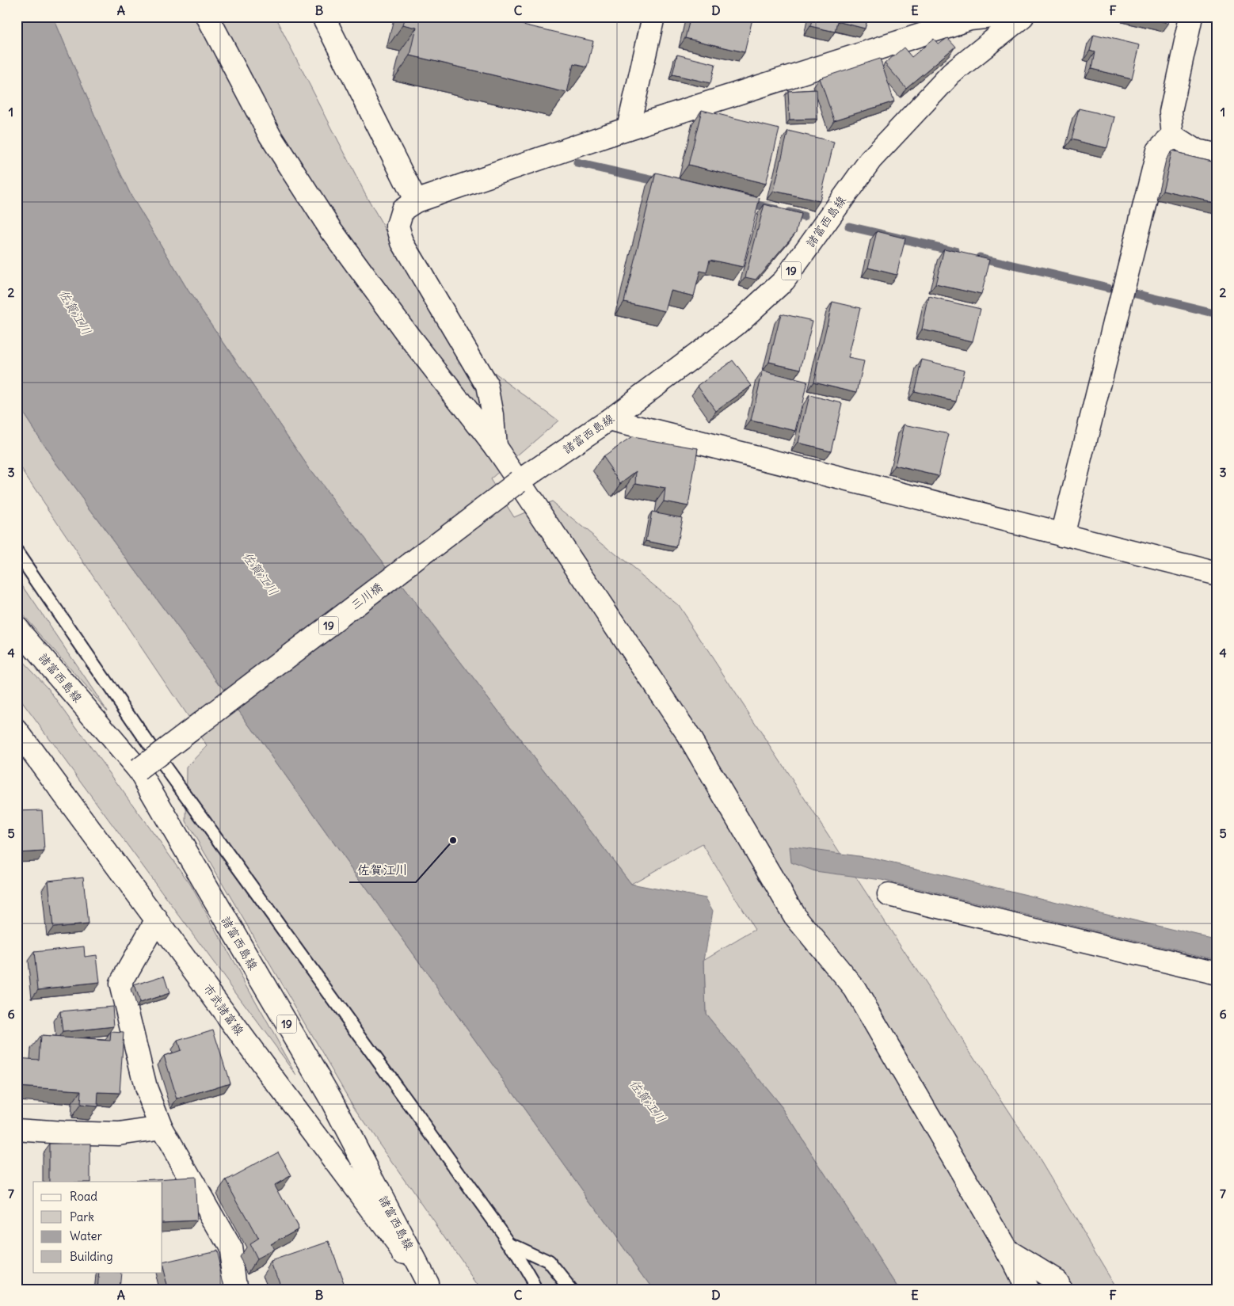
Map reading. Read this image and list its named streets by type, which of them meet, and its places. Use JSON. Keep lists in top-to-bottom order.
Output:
{
  "streets": {
    "street": [
      "諸富西島線",
      "19",
      "三川橋",
      "市武諸富線"
    ]
  },
  "crossings": [
    ["諸富西島線", "三川橋"],
    ["諸富西島線", "市武諸富線"]
  ],
  "water": ["佐賀江川"],
  "places": ["佐賀江川"],
  "legend": [
    "Road",
    "Park",
    "Water",
    "Building"
  ],
  "grid": {
    "columns": [
      "A",
      "B",
      "C",
      "D",
      "E",
      "F"
    ],
    "rows": [
      "1",
      "2",
      "3",
      "4",
      "5",
      "6",
      "7"
    ]
  }
}
